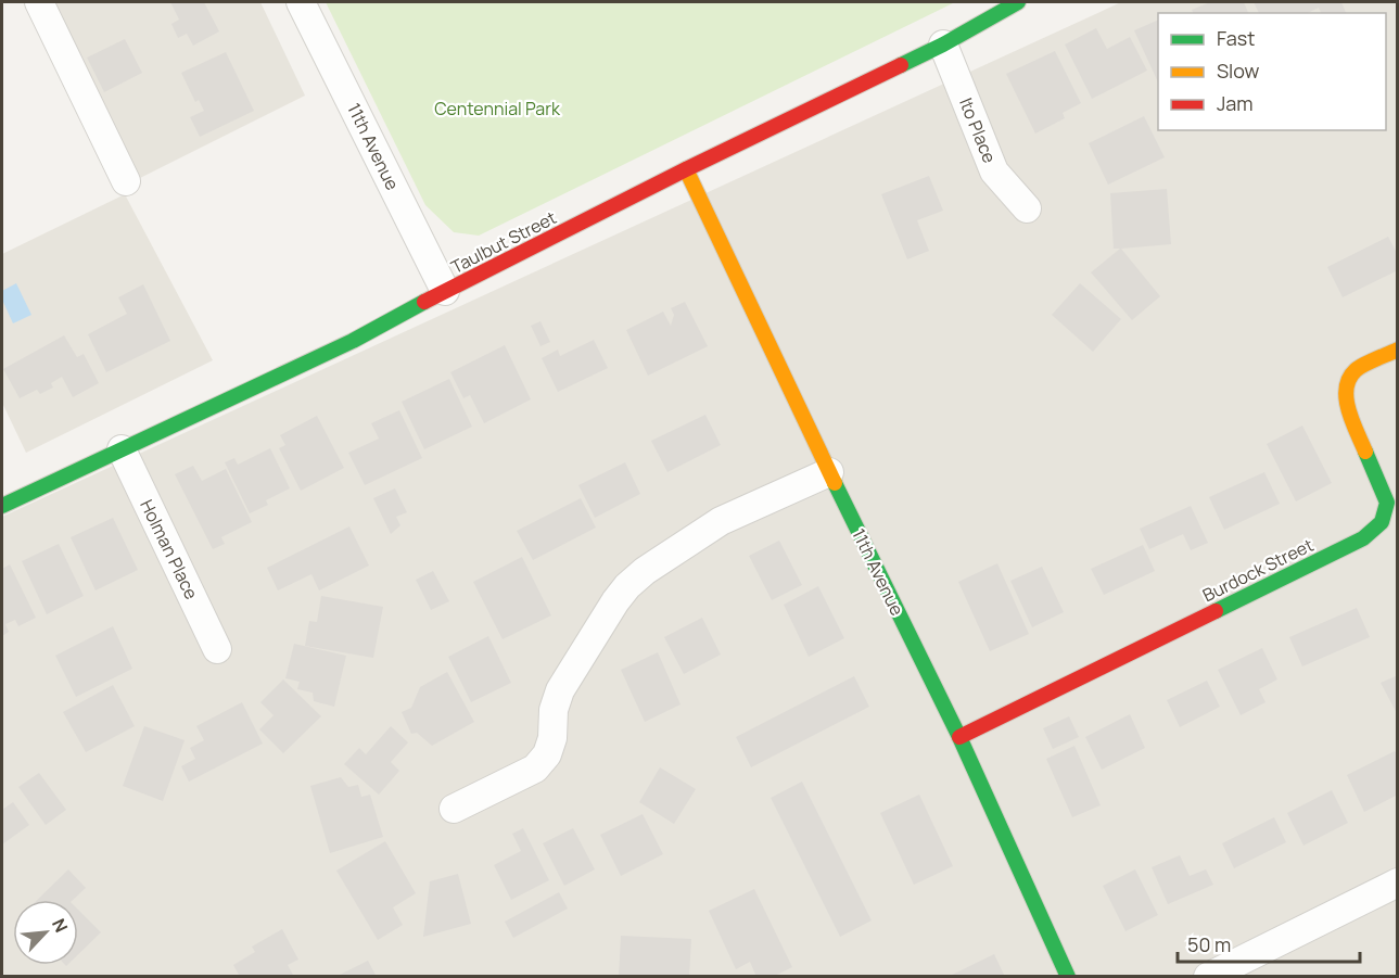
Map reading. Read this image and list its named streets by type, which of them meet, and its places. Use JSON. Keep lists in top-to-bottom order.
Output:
{
  "streets": {
    "street": [
      "Ito Place",
      "11th Avenue",
      "Taulbut Street",
      "Holman Place",
      "Burdock Street"
    ]
  },
  "crossings": [
    ["Ito Place", "Taulbut Street"],
    ["11th Avenue", "Taulbut Street"],
    ["11th Avenue", "Burdock Street"],
    ["Taulbut Street", "Holman Place"]
  ],
  "parks": ["Centennial Park"],
  "legend": ["Fast", "Slow", "Jam"],
  "scale_bar": "50 m",
  "north": "top right"
}
